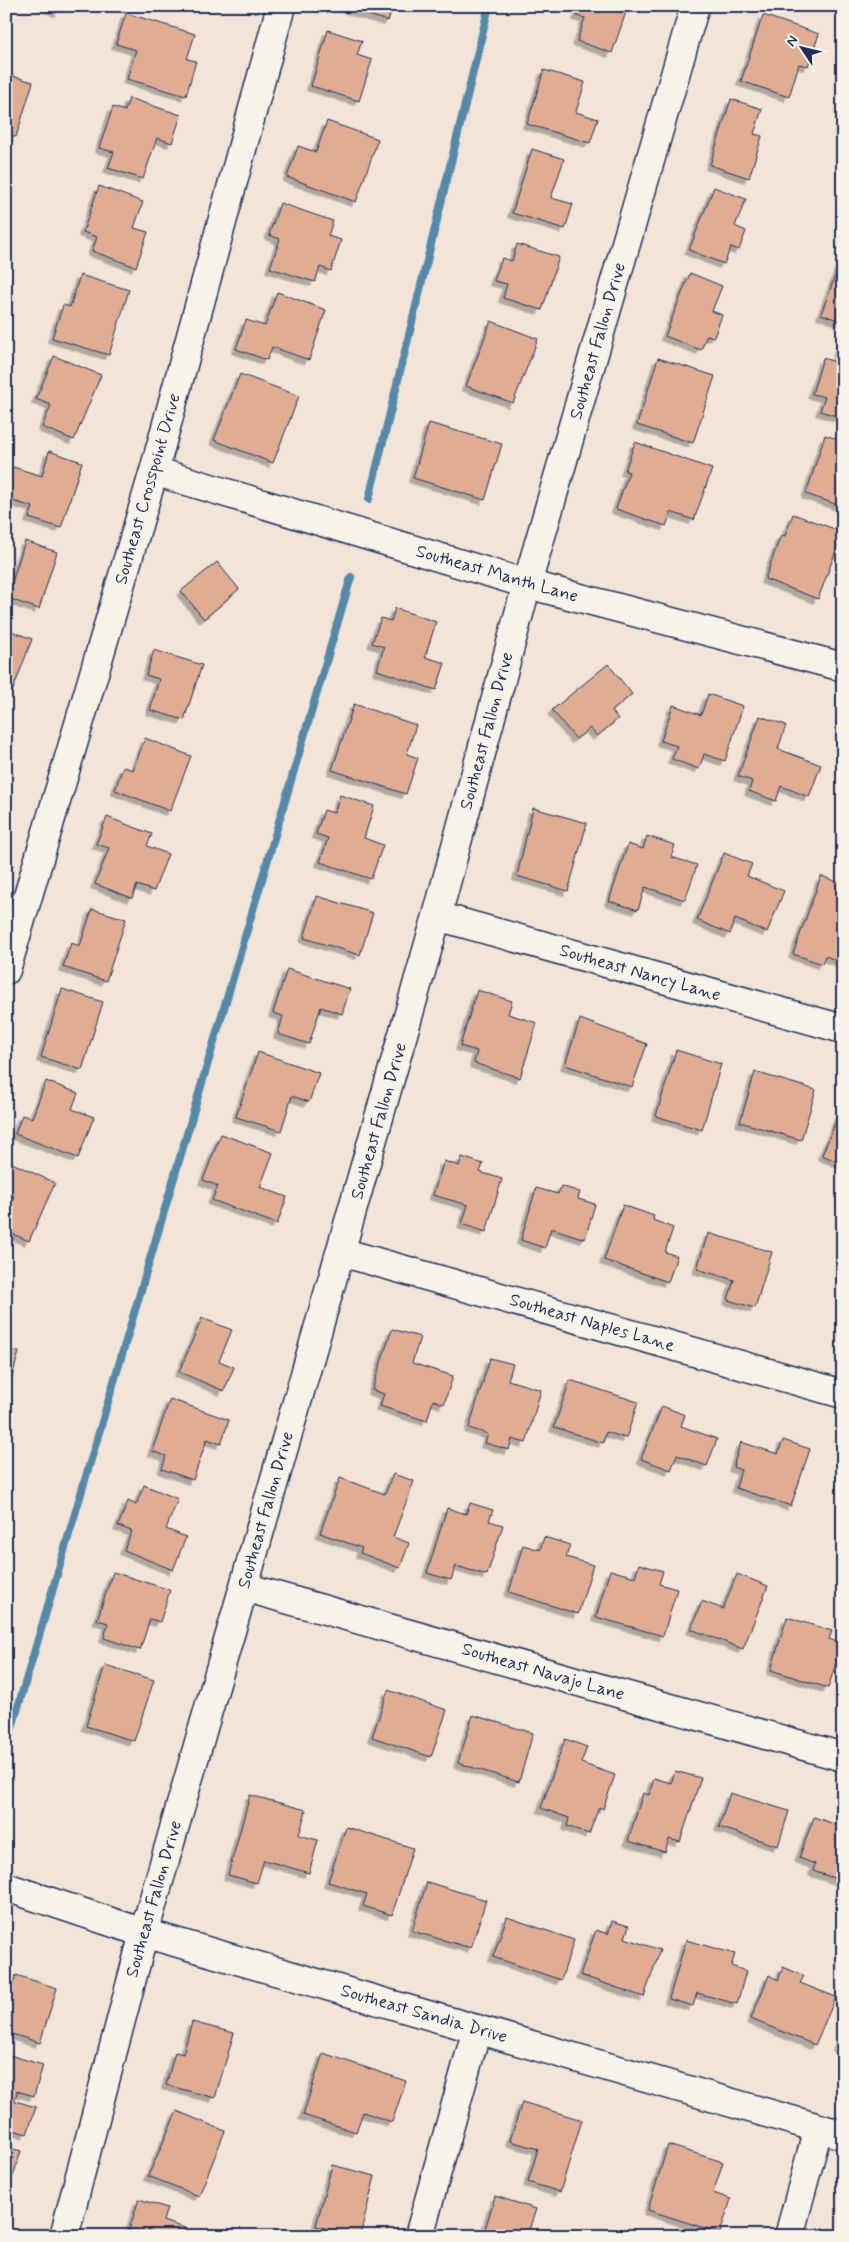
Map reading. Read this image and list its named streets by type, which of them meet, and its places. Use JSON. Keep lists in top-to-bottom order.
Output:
{
  "streets": {
    "street": [
      "Southeast Fallon Drive",
      "Southeast Crosspoint Drive",
      "Southeast Manth Lane",
      "Southeast Nancy Lane",
      "Southeast Naples Lane",
      "Southeast Navajo Lane",
      "Southeast Sandia Drive"
    ]
  },
  "crossings": [
    ["Southeast Fallon Drive", "Southeast Manth Lane"],
    ["Southeast Fallon Drive", "Southeast Nancy Lane"],
    ["Southeast Fallon Drive", "Southeast Naples Lane"],
    ["Southeast Fallon Drive", "Southeast Navajo Lane"],
    ["Southeast Fallon Drive", "Southeast Sandia Drive"],
    ["Southeast Crosspoint Drive", "Southeast Manth Lane"]
  ],
  "north": "top left"
}
